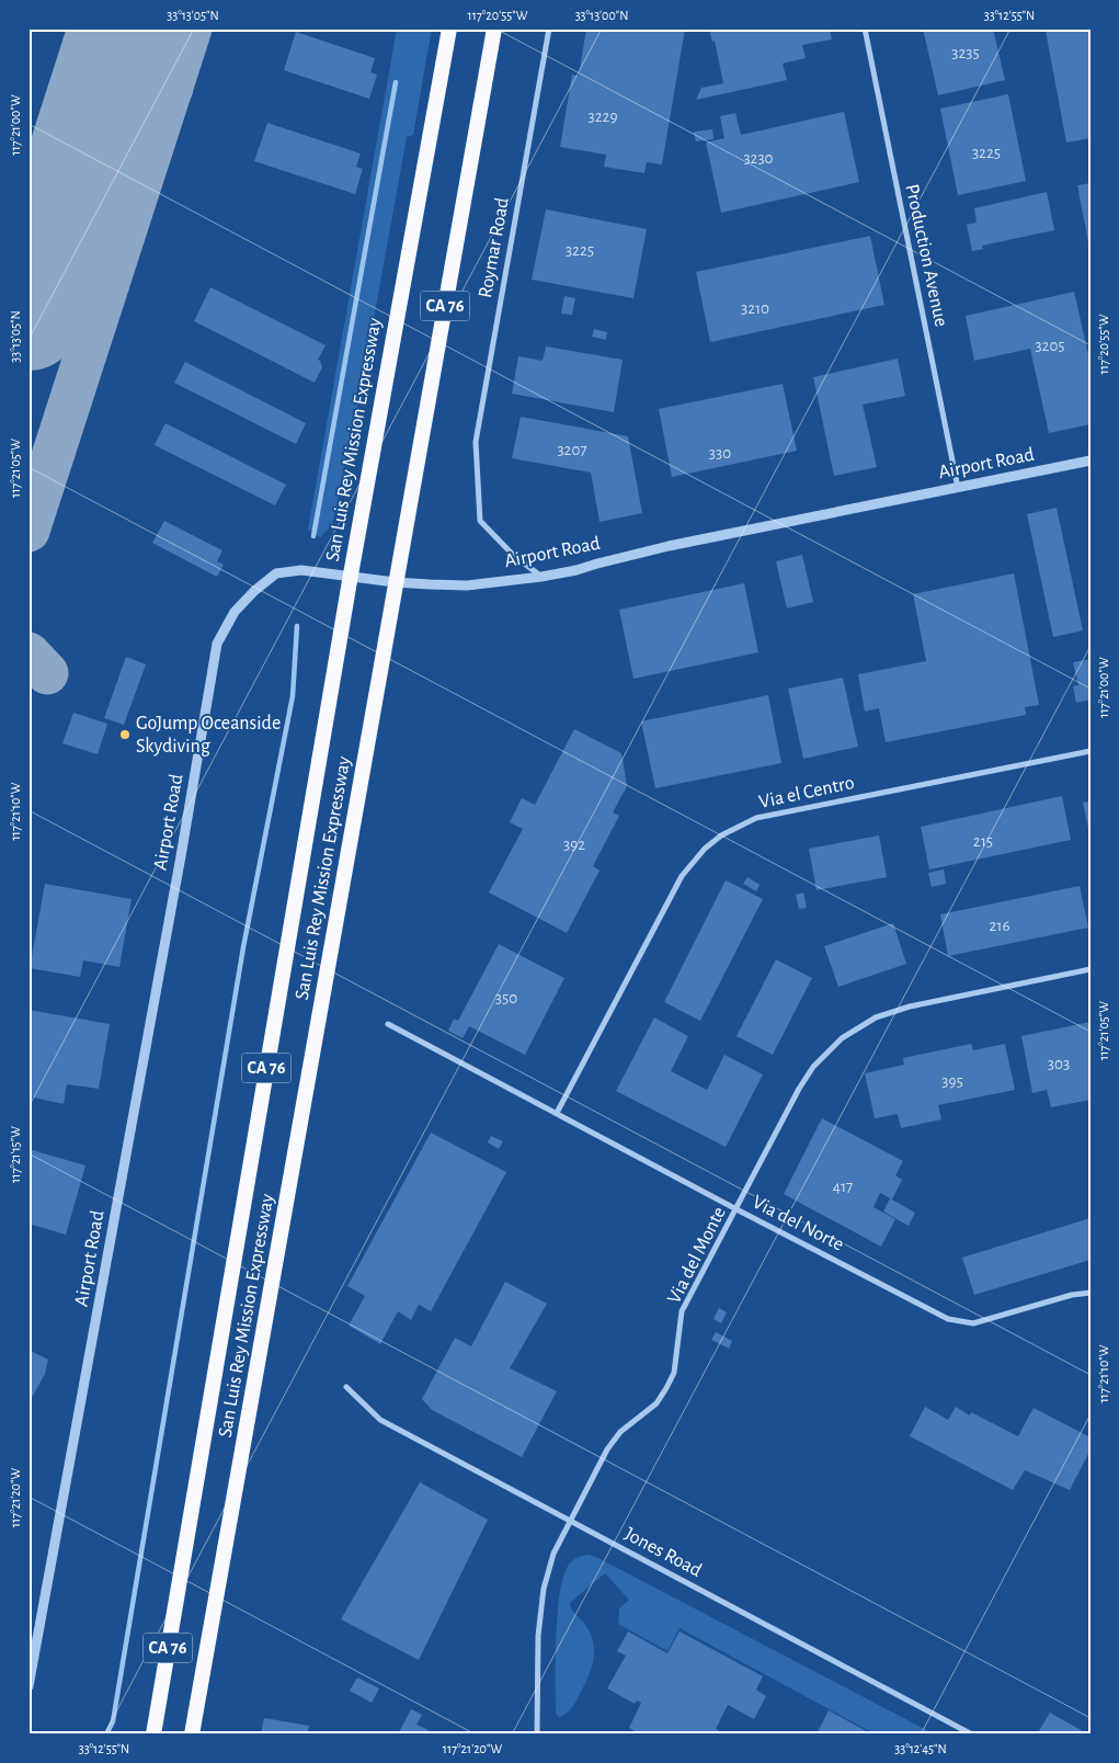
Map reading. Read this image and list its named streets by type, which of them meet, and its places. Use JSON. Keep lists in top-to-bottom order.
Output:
{
  "streets": {
    "highway": ["CA 76", "San Luis Rey Mission Expressway"],
    "street": [
      "Roymar Road",
      "Production Avenue",
      "Airport Road",
      "Via el Centro",
      "Via del Norte",
      "Via del Monte",
      "Jones Road"
    ]
  },
  "crossings": [
    ["Roymar Road", "Airport Road"],
    ["Production Avenue", "Airport Road"],
    ["San Luis Rey Mission Expressway", "Airport Road"],
    ["Via el Centro", "Via del Norte"],
    ["Via del Norte", "Via del Monte"],
    ["Via del Monte", "Jones Road"]
  ],
  "places": ["GoJump Oceanside Skydiving"],
  "house_numbers": [
    "3235",
    "3229",
    "3225",
    "3230",
    "3225",
    "3210",
    "3205",
    "3207",
    "330",
    "215",
    "392",
    "216",
    "350",
    "303",
    "395",
    "417"
  ],
  "coordinates": [
    "33°13'05\"N",
    "117°20'55\"W",
    "33°13'00\"N",
    "33°12'55\"N",
    "117°21'00\"W",
    "117°21'05\"W",
    "117°21'10\"W",
    "117°21'15\"W",
    "117°21'20\"W",
    "33°12'45\"N"
  ]
}
